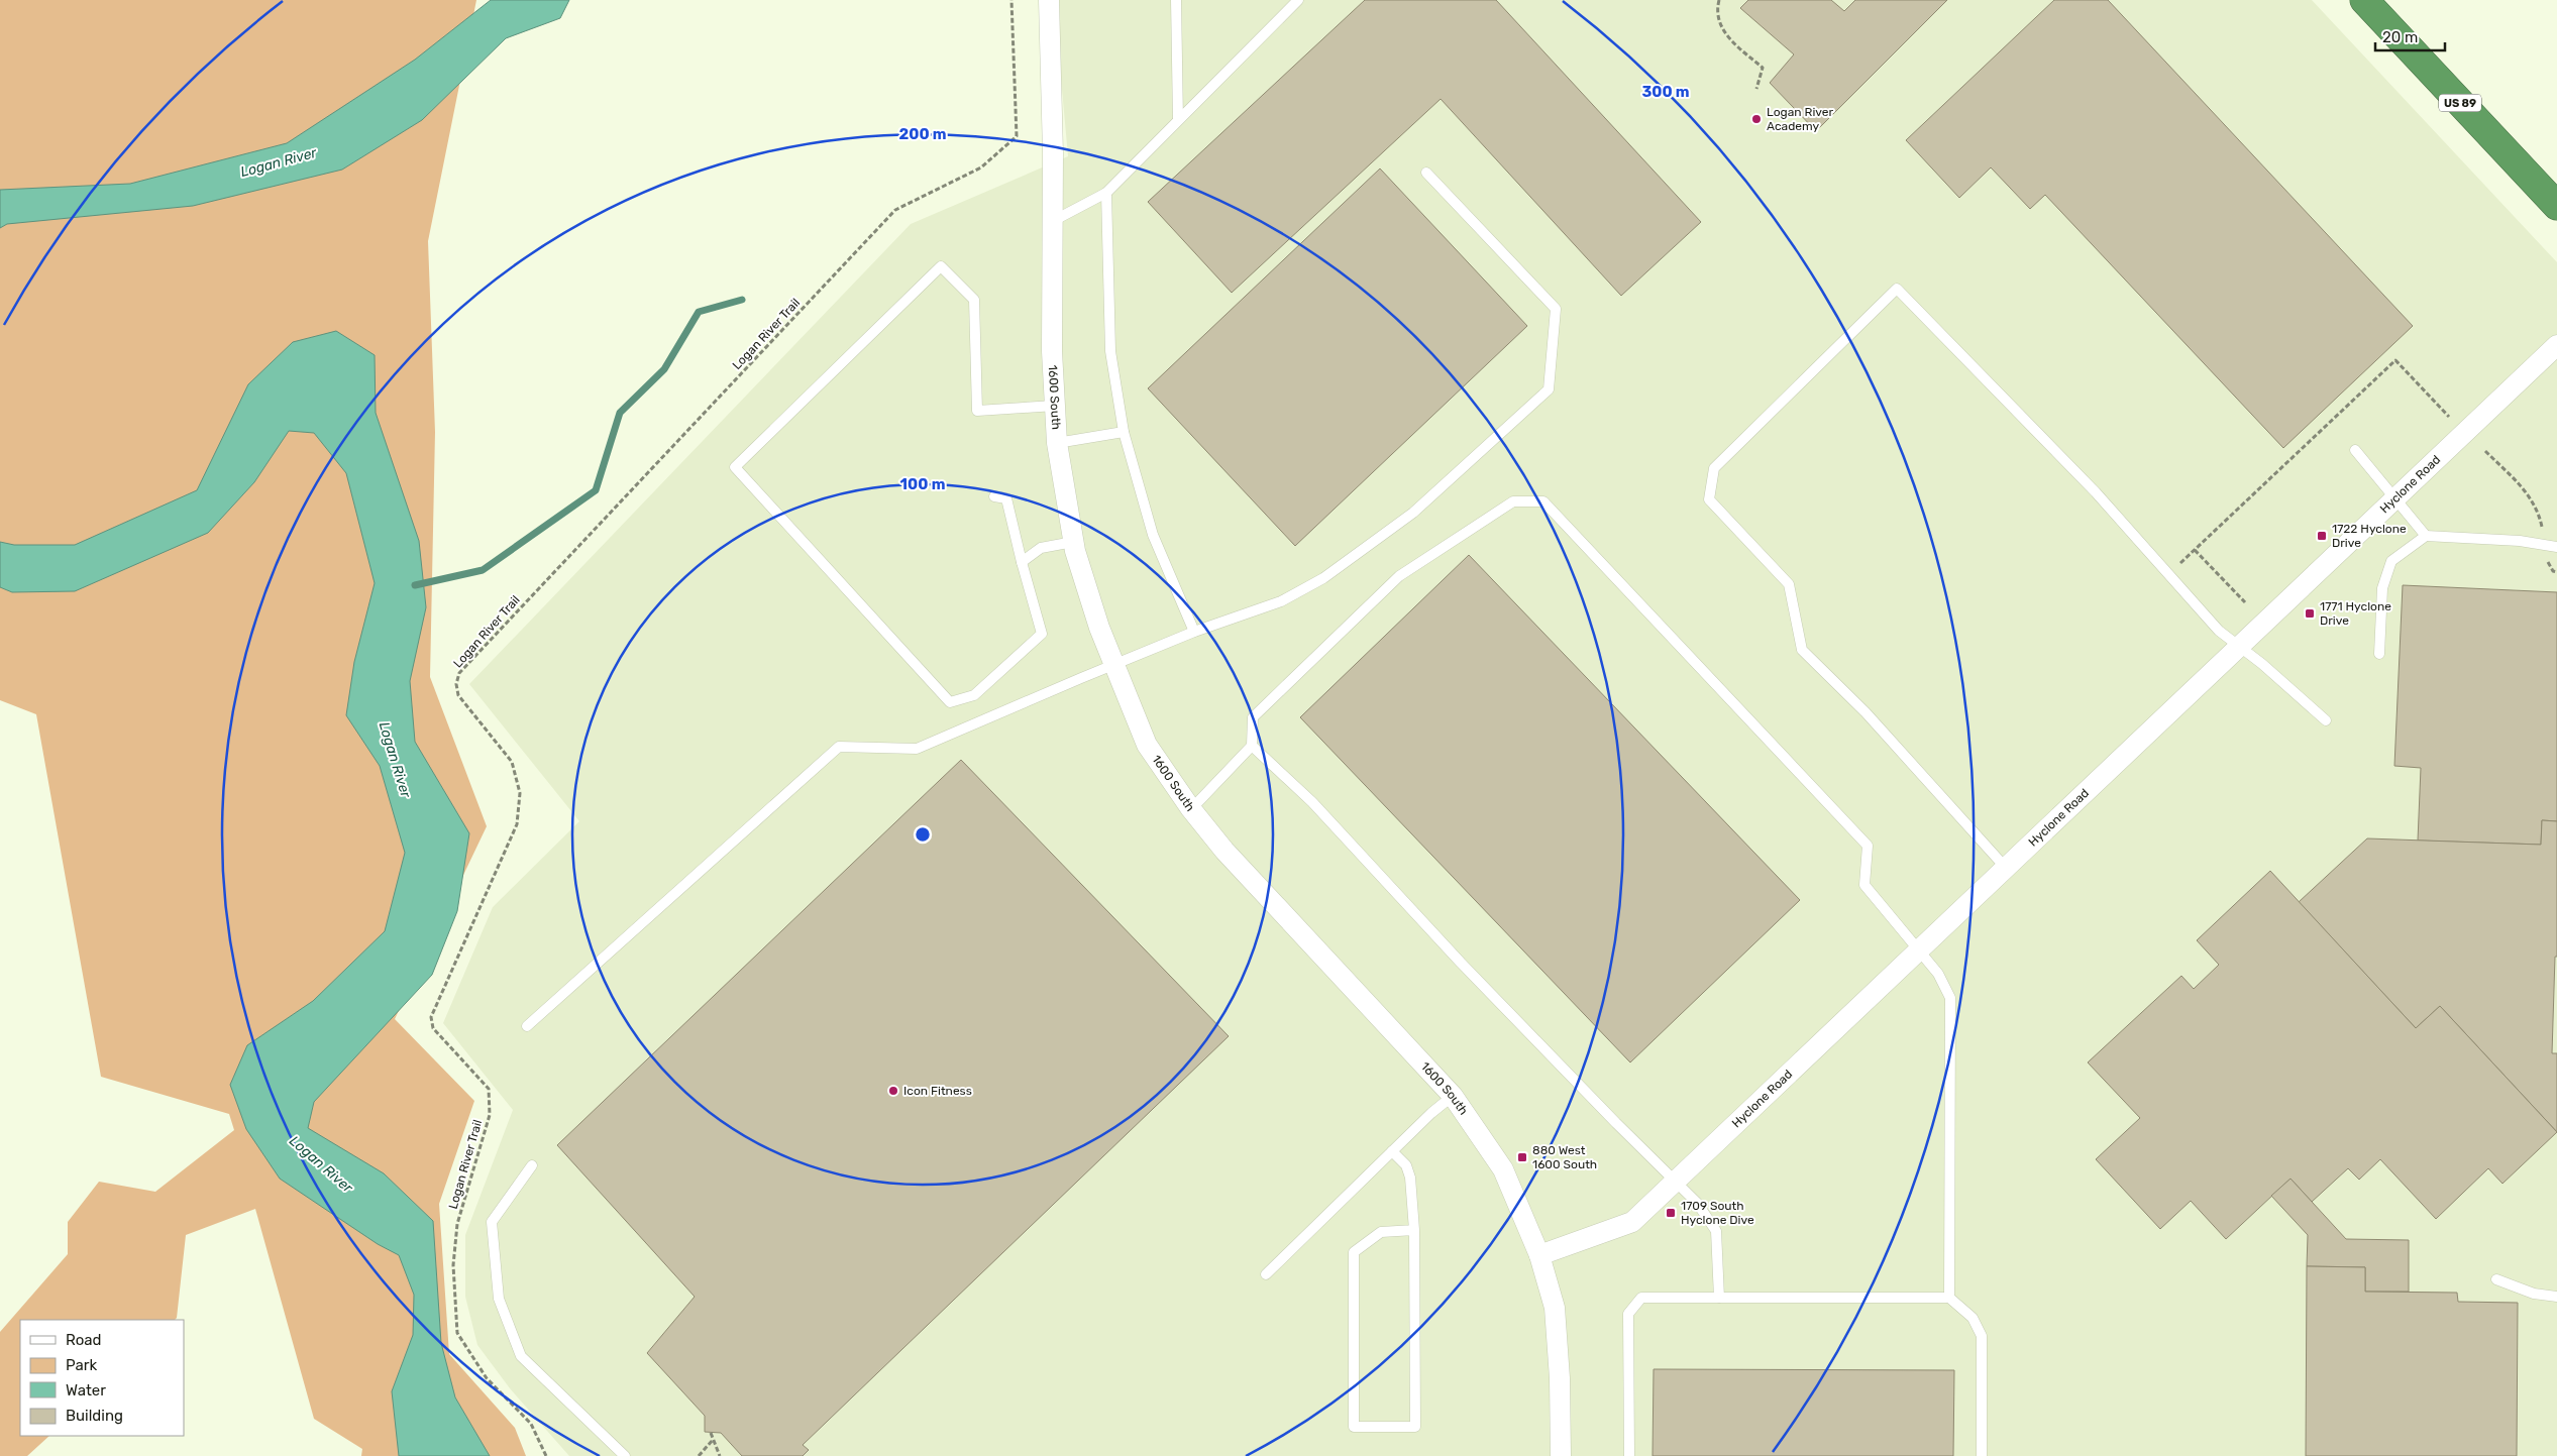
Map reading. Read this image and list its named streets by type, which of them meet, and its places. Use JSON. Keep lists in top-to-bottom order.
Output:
{
  "streets": {
    "highway": ["US 89"],
    "street": ["1600 South", "Hyclone Road"],
    "path": ["Logan River Trail"]
  },
  "crossings": [
    ["1600 South", "Hyclone Road"]
  ],
  "water": ["Logan River"],
  "places": {
    "other": ["Logan River Academy", "Icon Fitness"],
    "transit": [
      "1722 Hyclone Drive",
      "1771 Hyclone Drive",
      "880 West 1600 South",
      "1709 South Hyclone Dive"
    ]
  },
  "legend": [
    "Road",
    "Park",
    "Water",
    "Building"
  ],
  "scale_bar": "20 m",
  "rings": ["300 m", "200 m", "100 m"]
}
